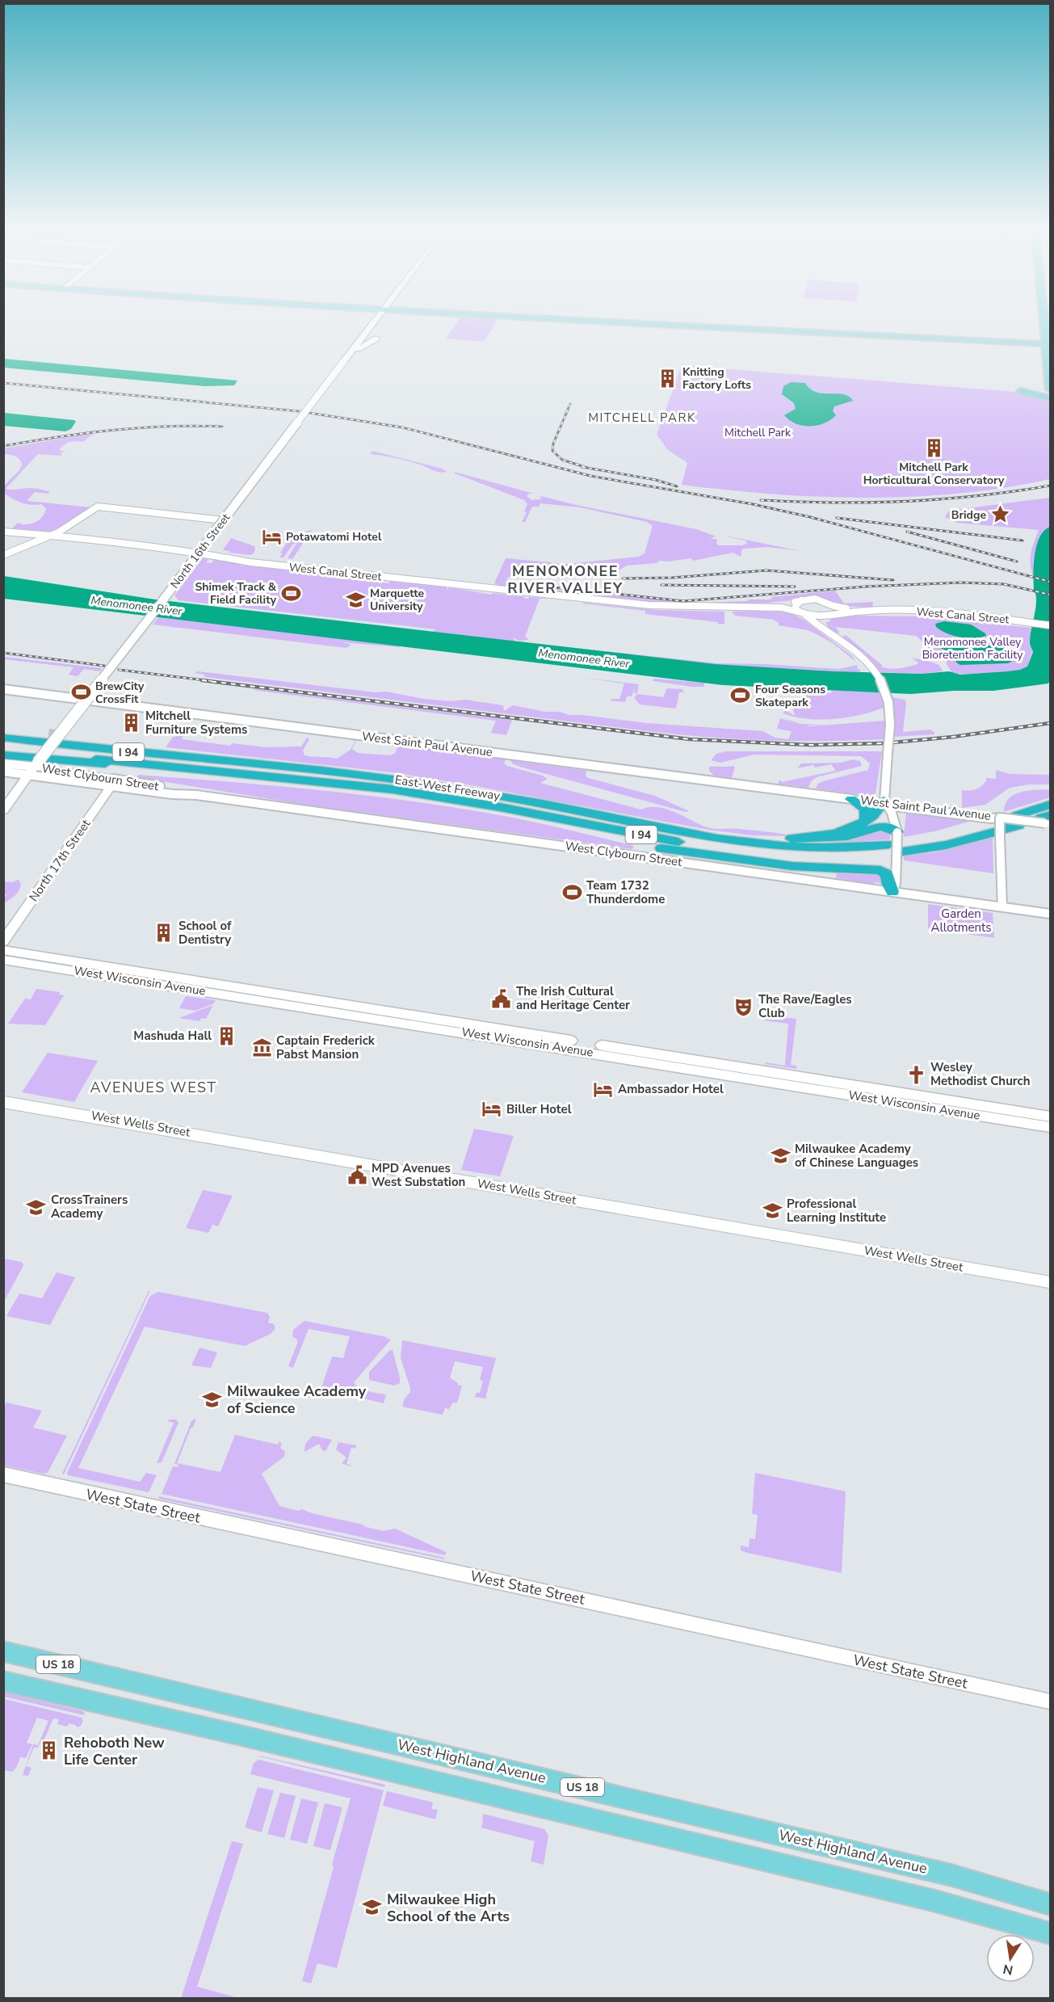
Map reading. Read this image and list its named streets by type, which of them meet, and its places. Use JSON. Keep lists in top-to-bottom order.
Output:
{
  "streets": {
    "highway": ["I 94", "East-West Freeway"],
    "main road": [
      "North 16th Street",
      "West Clybourn Street",
      "North 17th Street",
      "West Wisconsin Avenue",
      "US 18",
      "West Highland Avenue"
    ],
    "street": [
      "West Canal Street",
      "West Saint Paul Avenue",
      "West Wells Street",
      "West State Street"
    ]
  },
  "crossings": [
    ["North 16th Street", "West Clybourn Street"],
    ["West Saint Paul Avenue", "East-West Freeway"],
    ["I 94", "East-West Freeway"],
    ["West Clybourn Street", "North 17th Street"]
  ],
  "districts": ["MITCHELL PARK", "MENOMONEE RIVER VALLEY", "AVENUES WEST"],
  "water": ["Menomonee River"],
  "parks": ["Mitchell Park", "Menomonee Valley Bioretention Facility", "Garden Allotments"],
  "places": {
    "building": [
      "Knitting Factory Lofts",
      "Mitchell Park Horticultural Conservatory",
      "Mitchell Furniture Systems",
      "School of Dentistry",
      "Mashuda Hall",
      "Rehoboth New Life Center"
    ],
    "place": ["Bridge"],
    "hotel": ["Potawatomi Hotel", "Ambassador Hotel", "Biller Hotel"],
    "sports": [
      "Shimek Track & Field Facility",
      "BrewCity CrossFit",
      "Four Seasons Skatepark",
      "Team 1732 Thunderdome"
    ],
    "school or university": [
      "Marquette University",
      "Milwaukee Academy of Chinese Languages",
      "CrossTrainers Academy",
      "Professional Learning Institute",
      "Milwaukee Academy of Science",
      "Milwaukee High School of the Arts"
    ],
    "public building": ["The Irish Cultural and Heritage Center", "MPD Avenues West Substation"],
    "theatre": ["The Rave/Eagles Club"],
    "museum": ["Captain Frederick Pabst Mansion"],
    "church": ["Wesley Methodist Church"]
  },
  "north": "bottom"
}
